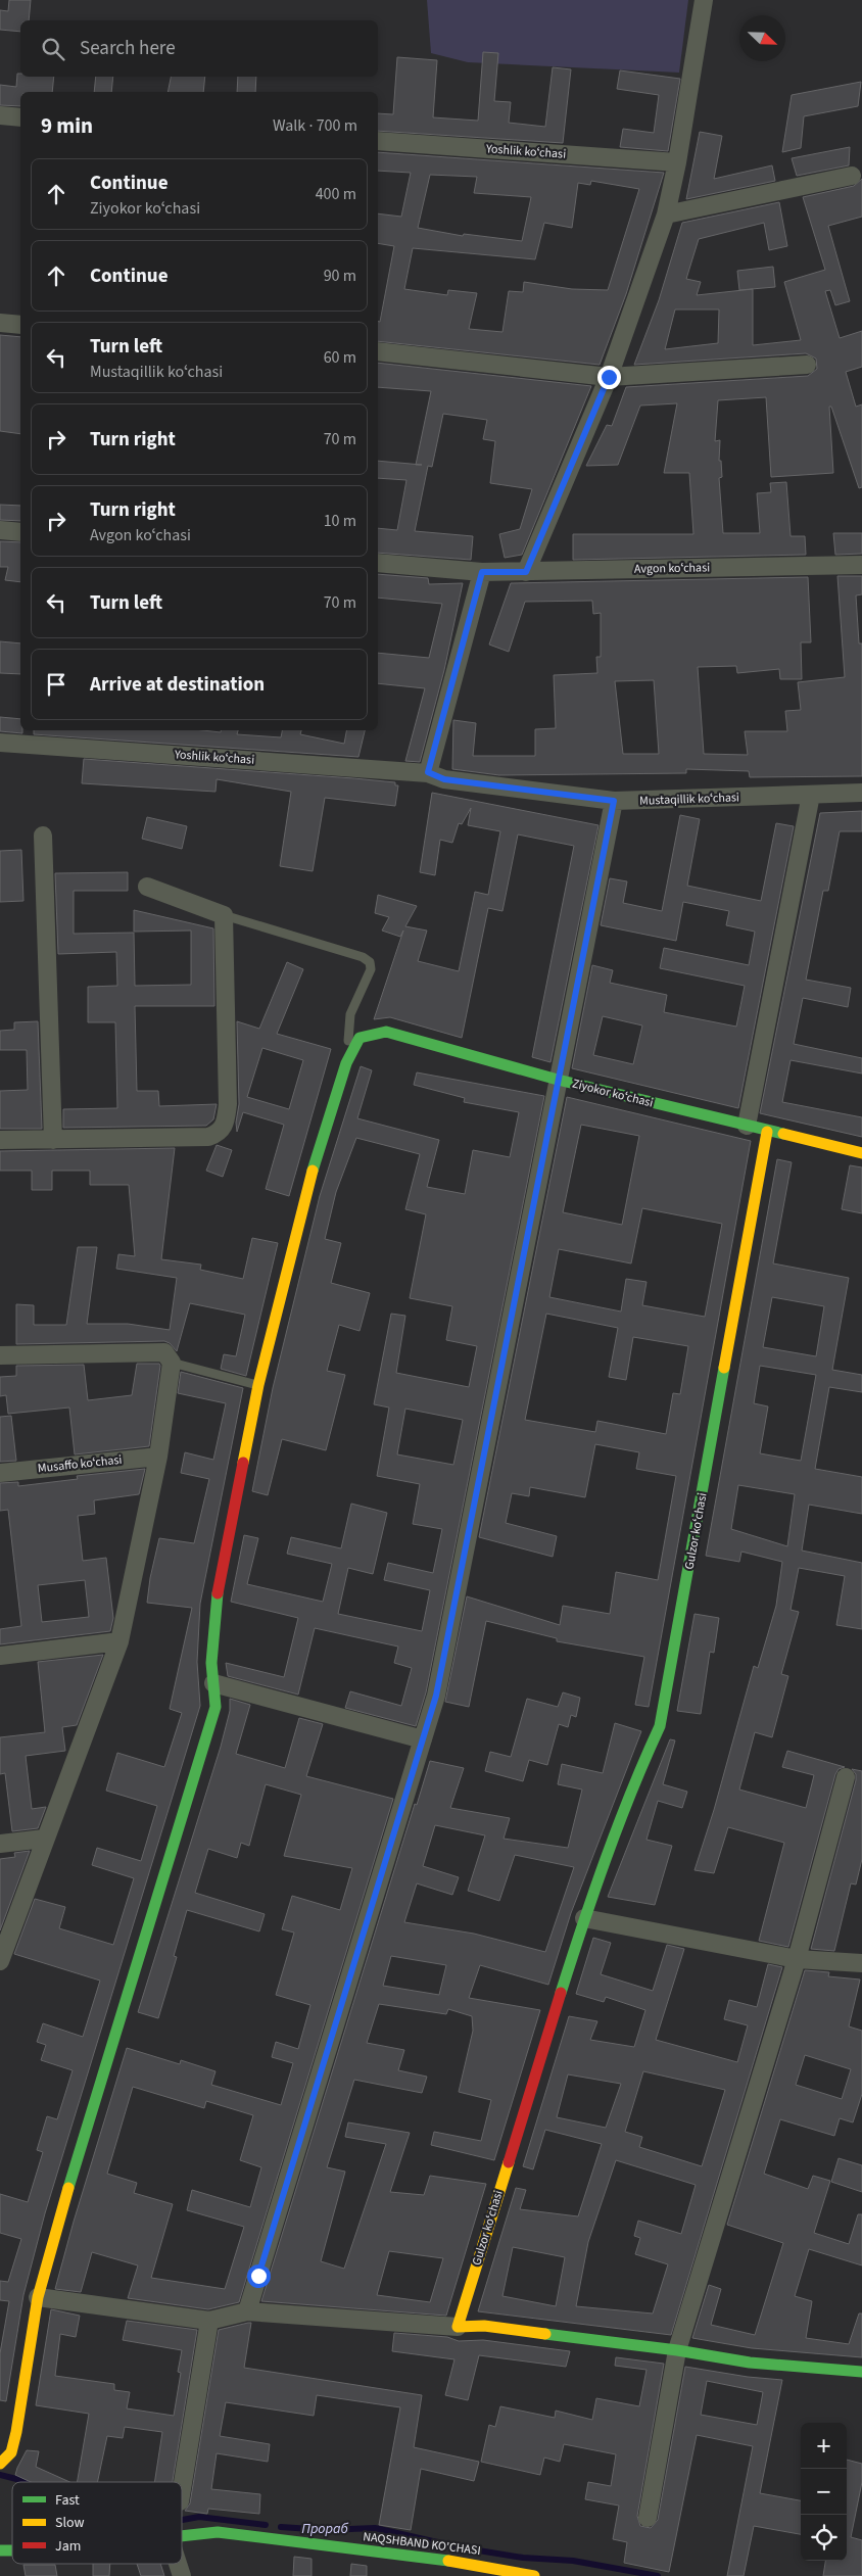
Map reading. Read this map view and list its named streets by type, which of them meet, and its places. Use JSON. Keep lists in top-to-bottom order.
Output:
{
  "streets": {
    "street": [
      "Yoshlik koʻchasi",
      "Avgon koʻchasi",
      "Mustaqillik koʻchasi",
      "Ziyokor koʻchasi",
      "Musaffo koʻchasi",
      "Gulzor koʻchasi",
      "NAQSHBAND KO'CHASI"
    ]
  },
  "crossings": [
    ["Yoshlik koʻchasi", "Mustaqillik koʻchasi"],
    ["Ziyokor koʻchasi", "Gulzor koʻchasi"]
  ],
  "water": ["Прораб"],
  "legend": ["Fast", "Slow", "Jam"],
  "north": "bottom right",
  "page": {
    "search": "Search here",
    "heading": ["9 min", "Walk · 700 m"],
    "list": [
      ["Continue", "Ziyokor koʻchasi", "400 m"],
      ["Continue", "90 m"],
      ["Turn left", "Mustaqillik koʻchasi", "60 m"],
      ["Turn right", "70 m"],
      ["Turn right", "Avgon koʻchasi", "10 m"],
      ["Turn left", "70 m"],
      "Arrive at destination"
    ],
    "map_buttons": ["+", "−"]
  }
}
